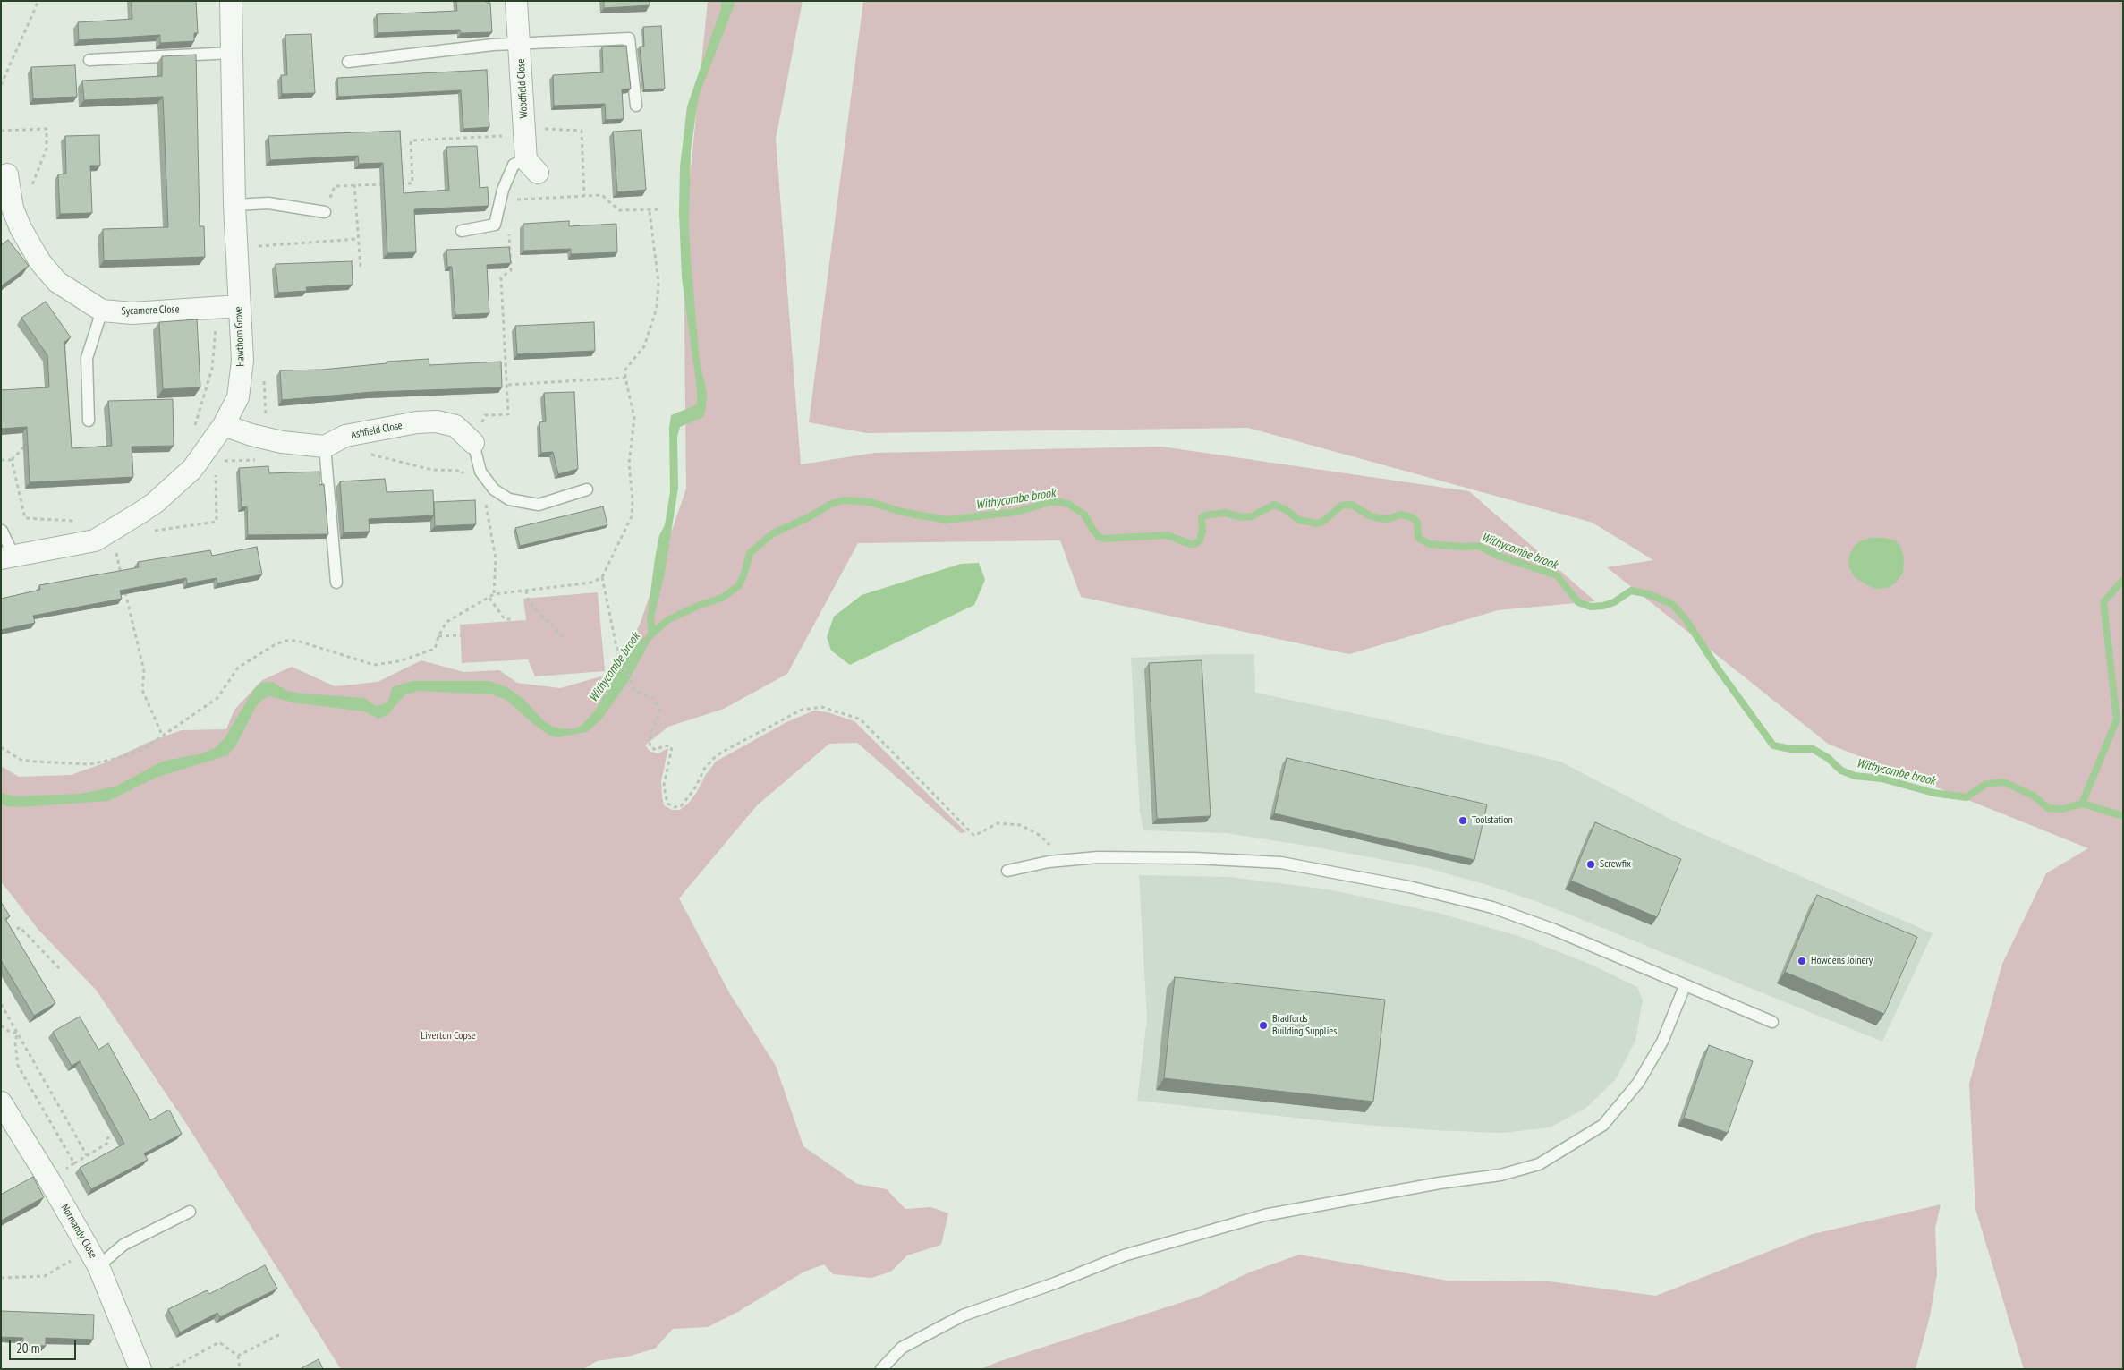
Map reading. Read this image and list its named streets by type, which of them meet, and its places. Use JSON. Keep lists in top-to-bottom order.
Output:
{
  "streets": {
    "street": [
      "Woodfield Close",
      "Sycamore Close",
      "Hawthorn Grove",
      "Ashfield Close",
      "Normandy Close"
    ]
  },
  "crossings": [
    ["Sycamore Close", "Hawthorn Grove"]
  ],
  "water": ["Withycombe brook"],
  "parks": ["Liverton Copse"],
  "places": [
    "Toolstation",
    "Screwfix",
    "Howdens Joinery",
    "Bradfords Building Supplies"
  ],
  "scale_bar": "20 m"
}
